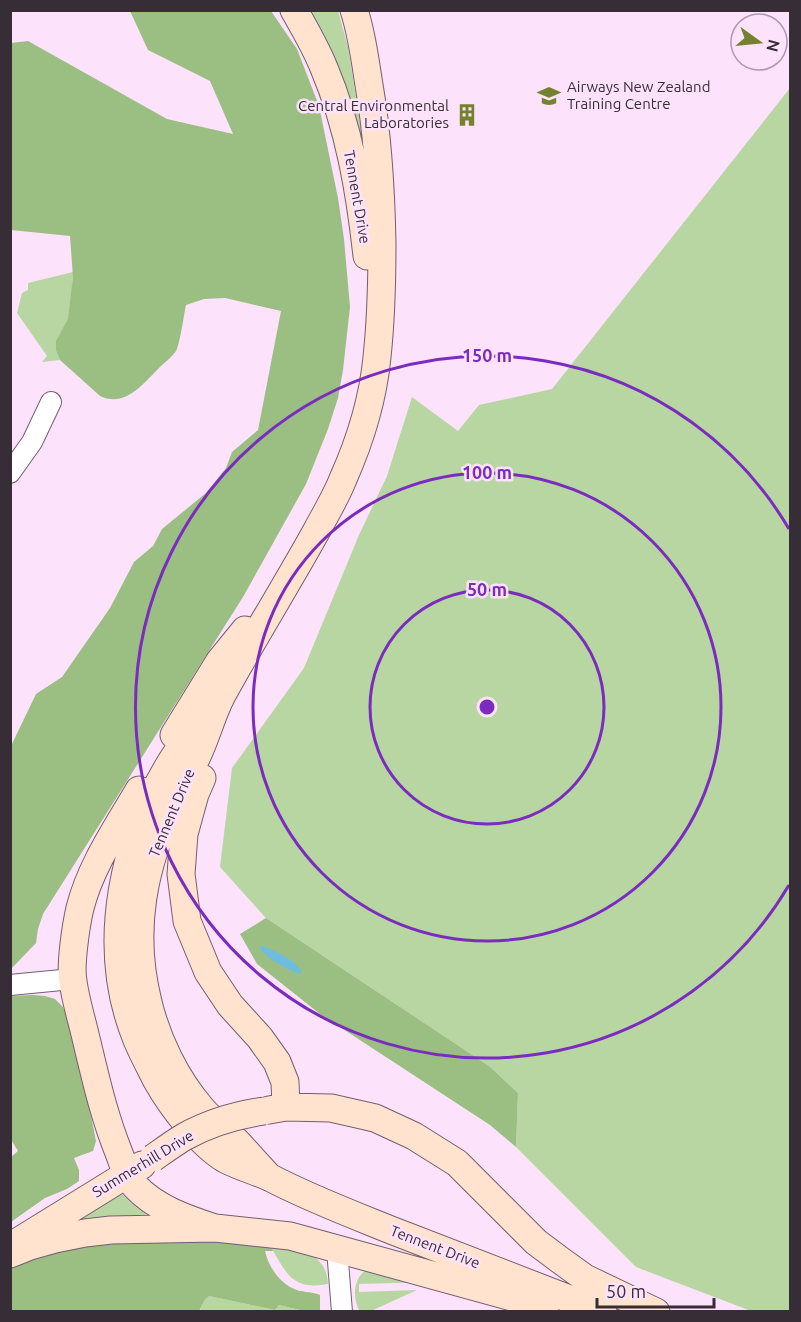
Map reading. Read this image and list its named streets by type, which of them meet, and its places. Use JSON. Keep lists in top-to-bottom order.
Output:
{
  "streets": {
    "main road": ["Tennent Drive", "Summerhill Drive"]
  },
  "places": {
    "school or university": ["Airways New Zealand Training Centre"],
    "building": ["Central Environmental Laboratories"]
  },
  "scale_bar": "50 m",
  "north": "right",
  "rings": ["150 m", "100 m", "50 m"]
}
